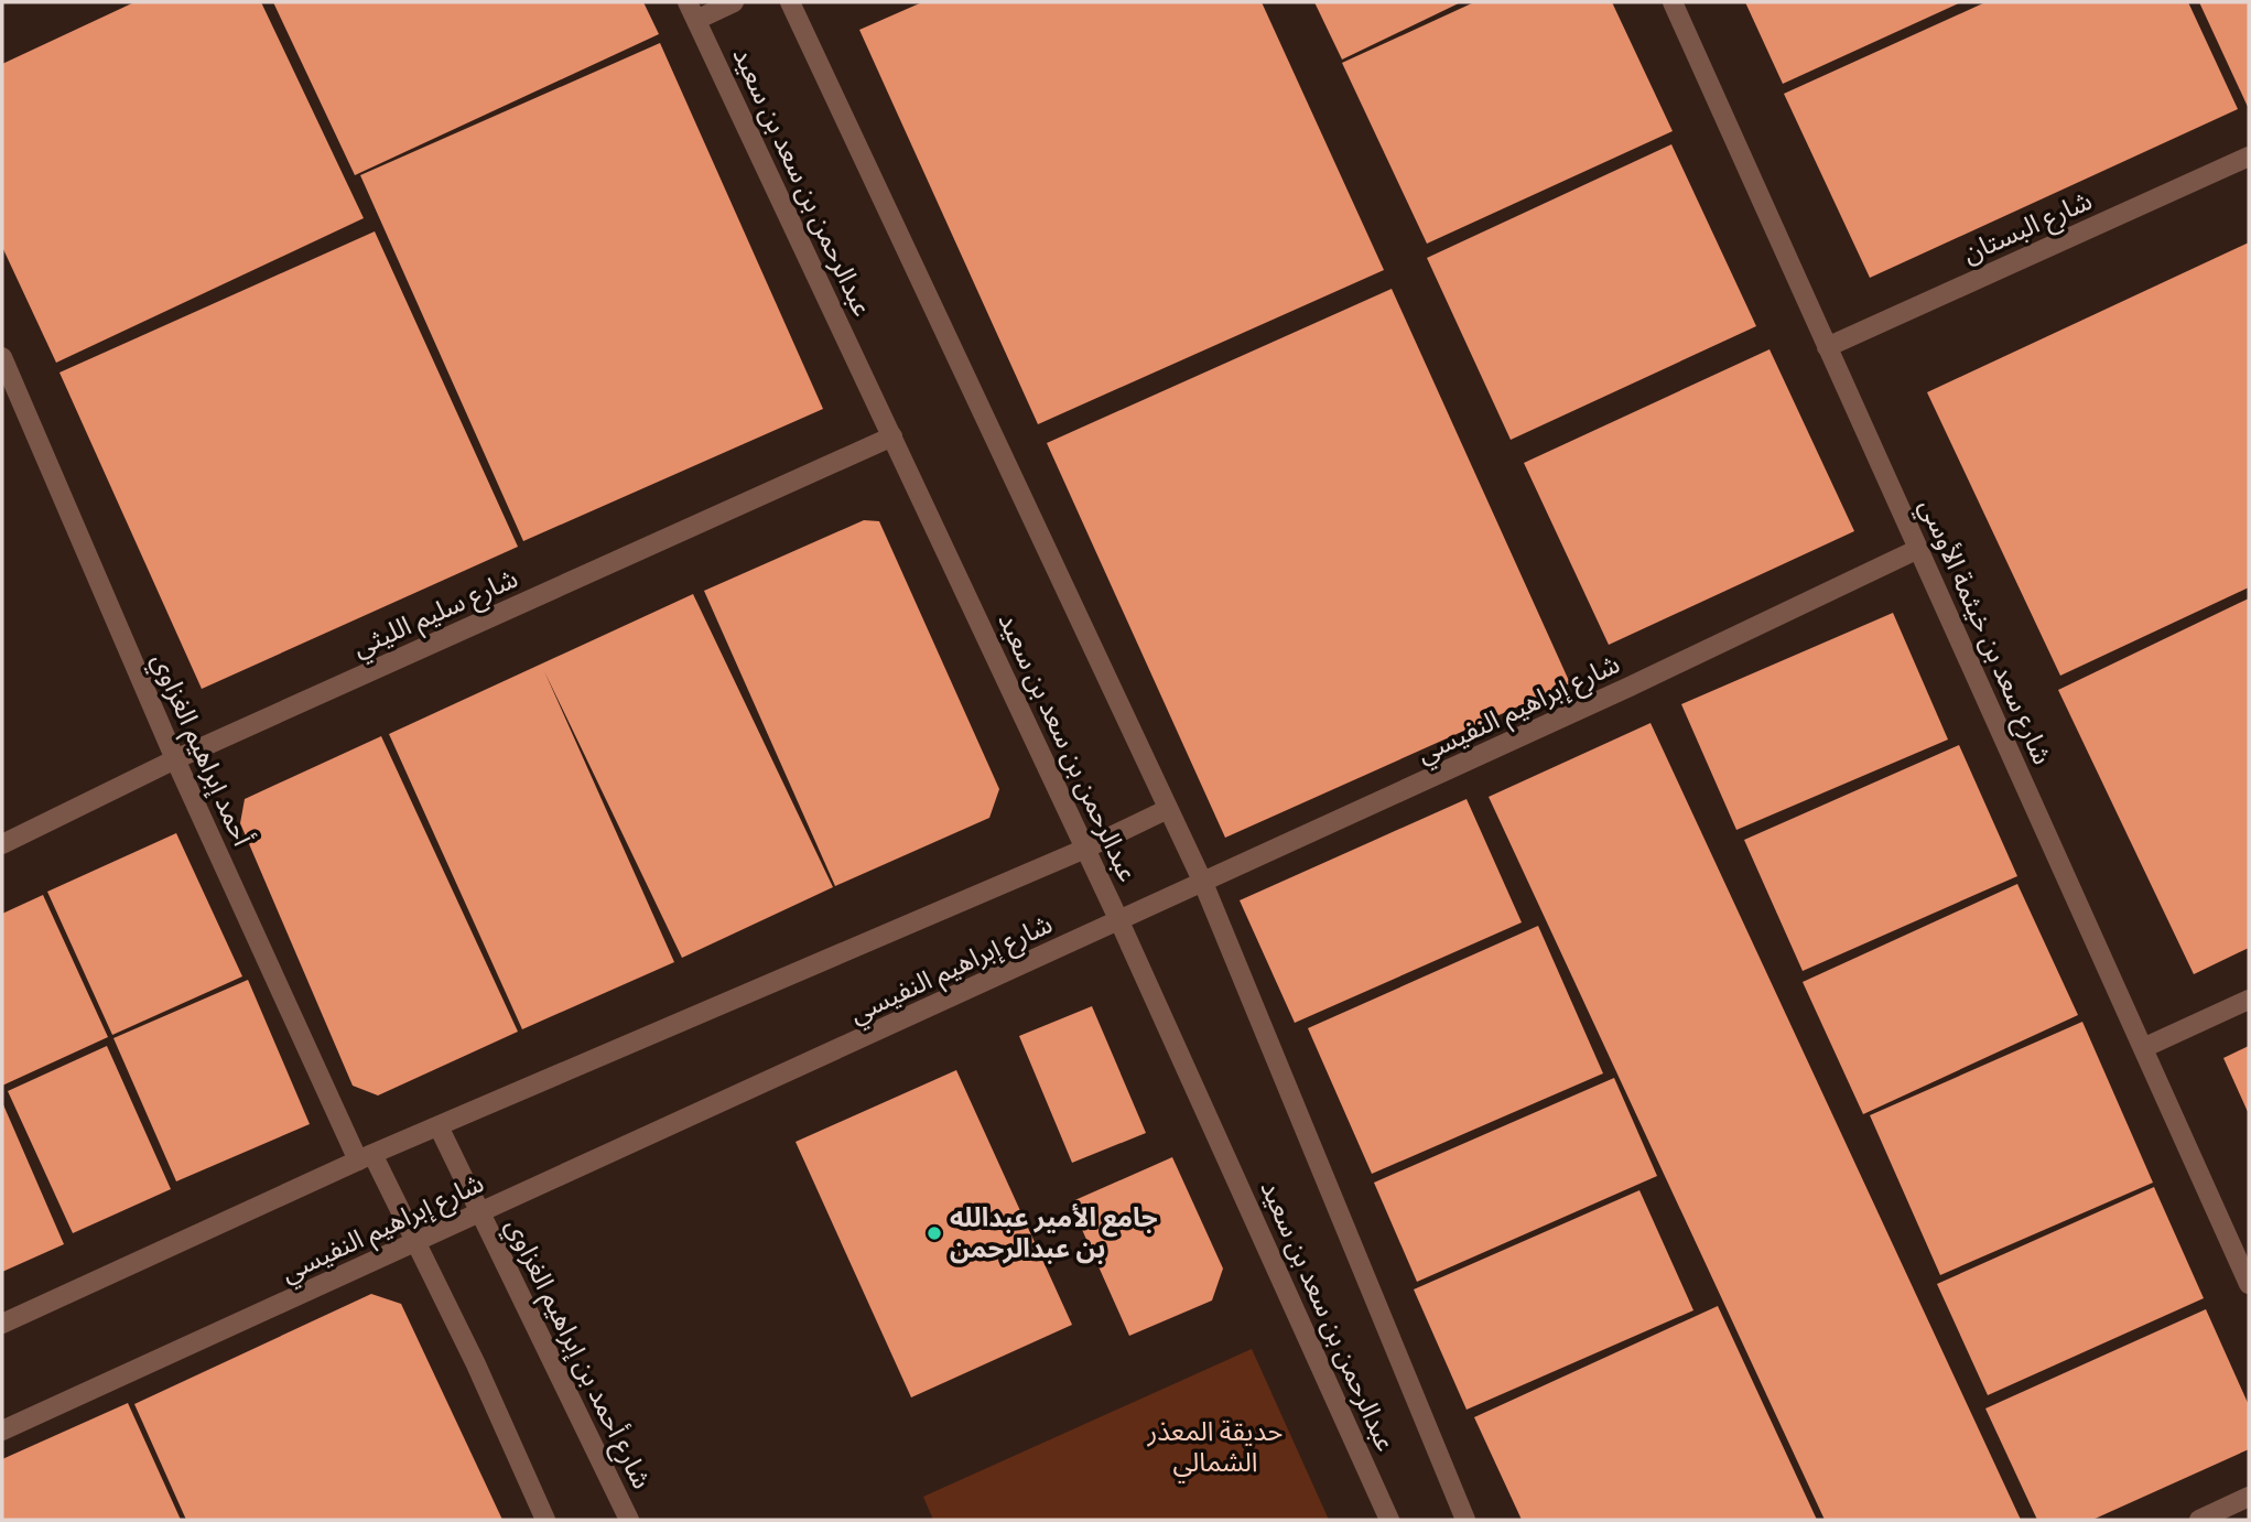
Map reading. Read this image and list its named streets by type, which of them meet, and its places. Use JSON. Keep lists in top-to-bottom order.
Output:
{
  "streets": {
    "street": [
      "عبدالرحمن بن سعد بن سعيد",
      "شارع البستان",
      "شارع سليم الليثي",
      "شارع سعد بن خيثمة الأوسي",
      "شارع إبراهيم النفيسي",
      "أحمد إبراهيم الغزاوي",
      "شارع أحمد بن إبراهيم الغزاوي"
    ]
  },
  "crossings": [
    ["عبدالرحمن بن سعد بن سعيد", "شارع سليم الليثي"],
    ["عبدالرحمن بن سعد بن سعيد", "شارع إبراهيم النفيسي"],
    ["شارع البستان", "شارع سعد بن خيثمة الأوسي"],
    ["شارع سليم الليثي", "أحمد إبراهيم الغزاوي"],
    ["شارع سعد بن خيثمة الأوسي", "شارع إبراهيم النفيسي"],
    ["شارع إبراهيم النفيسي", "أحمد إبراهيم الغزاوي"],
    ["شارع إبراهيم النفيسي", "شارع أحمد بن إبراهيم الغزاوي"]
  ],
  "parks": ["حديقة المعذر الشمالي"],
  "places": ["جامع الأمير عبدالله بن عبدالرحمن"]
}
